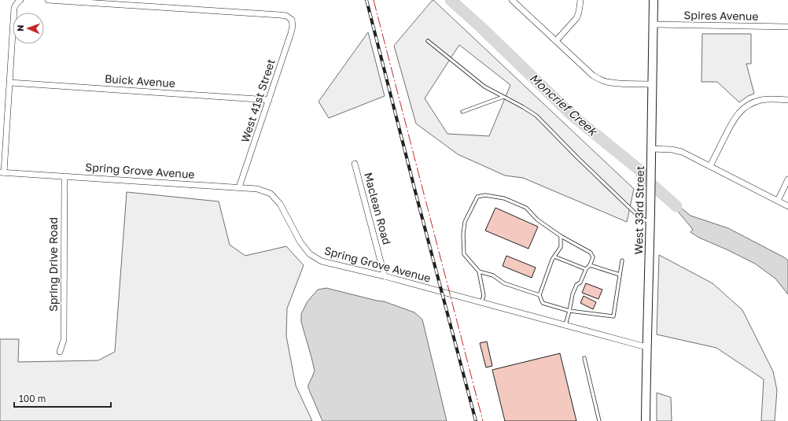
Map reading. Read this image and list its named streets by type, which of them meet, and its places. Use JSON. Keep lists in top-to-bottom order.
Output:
{
  "streets": {
    "street": [
      "Spires Avenue",
      "Buick Avenue",
      "West 41st Street",
      "Spring Grove Avenue",
      "Maclean Road",
      "West 33rd Street",
      "Spring Drive Road"
    ]
  },
  "crossings": [
    ["Spires Avenue", "West 33rd Street"],
    ["Buick Avenue", "West 41st Street"],
    ["West 41st Street", "Spring Grove Avenue"],
    ["Spring Grove Avenue", "Maclean Road"],
    ["Spring Grove Avenue", "West 33rd Street"],
    ["Spring Grove Avenue", "Spring Drive Road"]
  ],
  "water": ["Moncrief Creek"],
  "scale_bar": "100 m",
  "north": "left"
}
